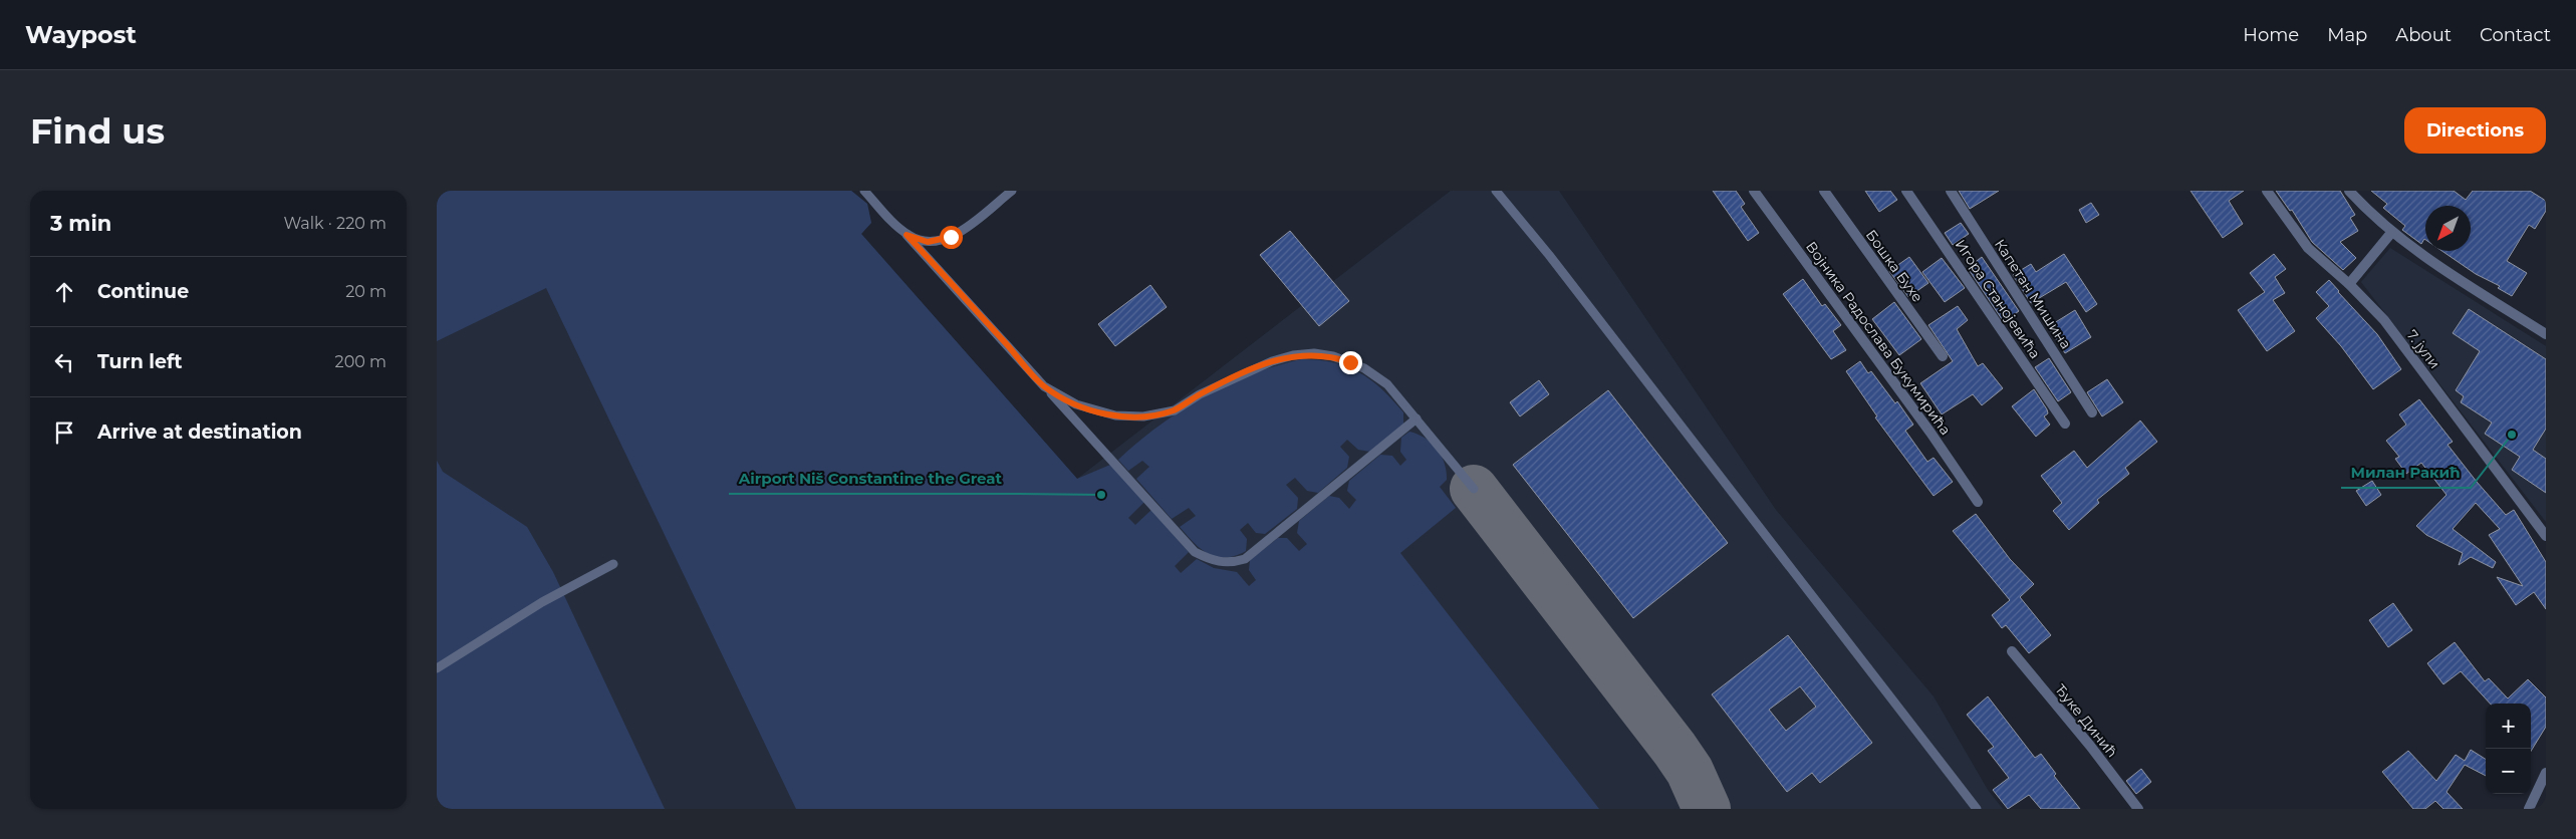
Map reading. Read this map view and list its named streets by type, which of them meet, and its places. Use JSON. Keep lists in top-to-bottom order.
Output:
{
  "streets": {
    "street": [
      "Бошка Бухе",
      "Капетан Мишина",
      "Игора Станојевића",
      "Војника Радослава Букумирића",
      "7. јули",
      "Ђуке Динић"
    ]
  },
  "places": ["Милан Ракић", "Airport Niš Constantine the Great"],
  "north": "bottom left",
  "page": {
    "header": "Waypost",
    "nav": [
      "Home",
      "Map",
      "About",
      "Contact"
    ],
    "buttons": "Directions",
    "title": "Find us",
    "heading": ["3 min", "Walk · 220 m"],
    "list": [
      ["Continue", "20 m"],
      ["Turn left", "200 m"],
      "Arrive at destination"
    ],
    "map_buttons": ["+", "−"]
  }
}
